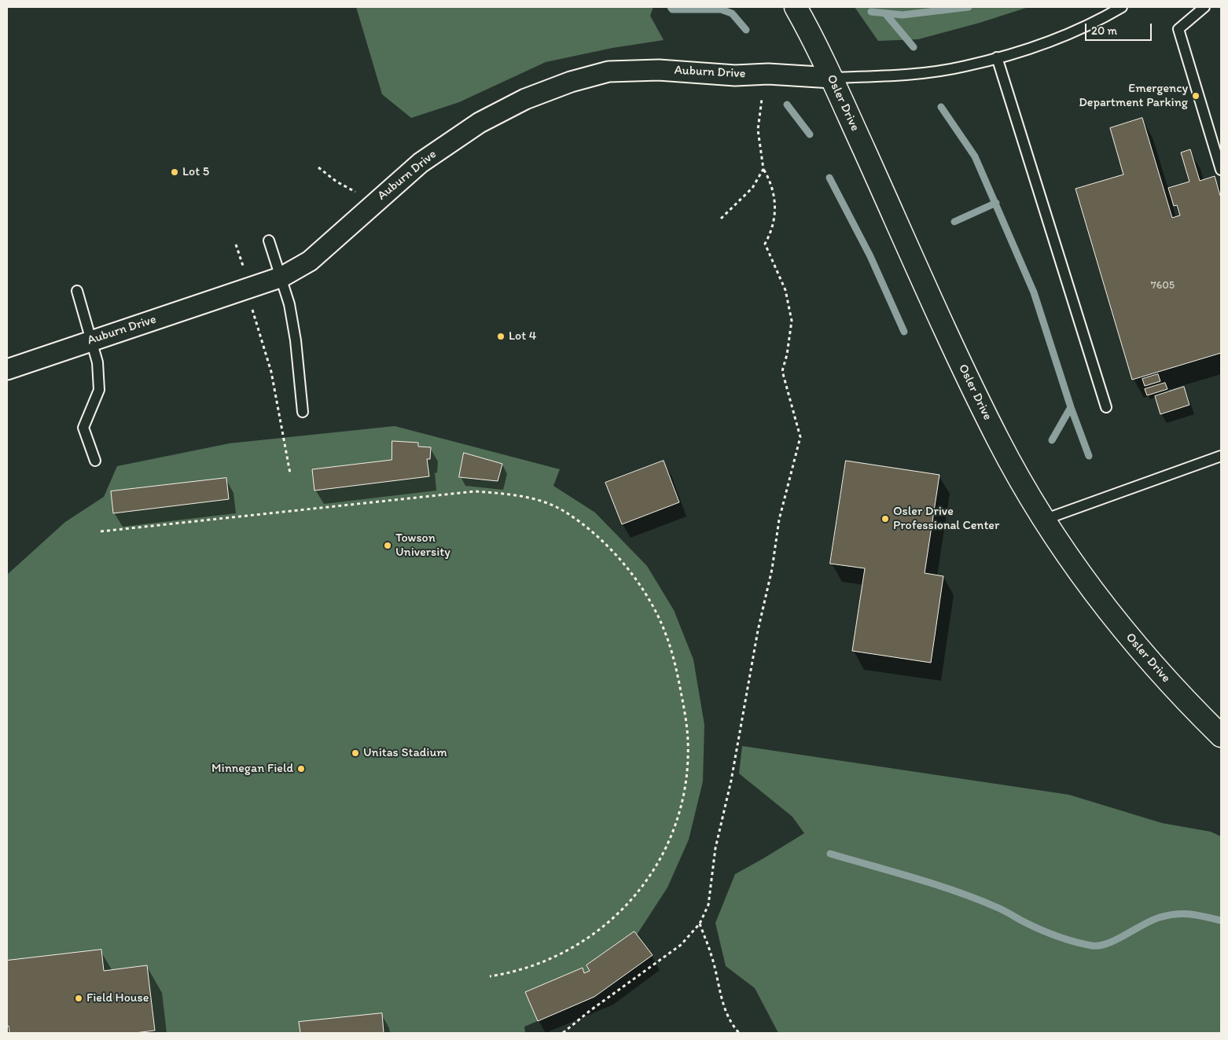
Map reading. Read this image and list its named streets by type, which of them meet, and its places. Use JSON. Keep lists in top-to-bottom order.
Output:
{
  "streets": {
    "street": ["Auburn Drive", "Osler Drive"]
  },
  "crossings": [
    ["Auburn Drive", "Osler Drive"]
  ],
  "places": [
    "Emergency Department Parking",
    "Lot 5",
    "Lot 4",
    "Osler Drive Professional Center",
    "Towson University",
    "Unitas Stadium",
    "Minnegan Field",
    "Field House"
  ],
  "house_numbers": ["7605"],
  "scale_bar": "20 m"
}
